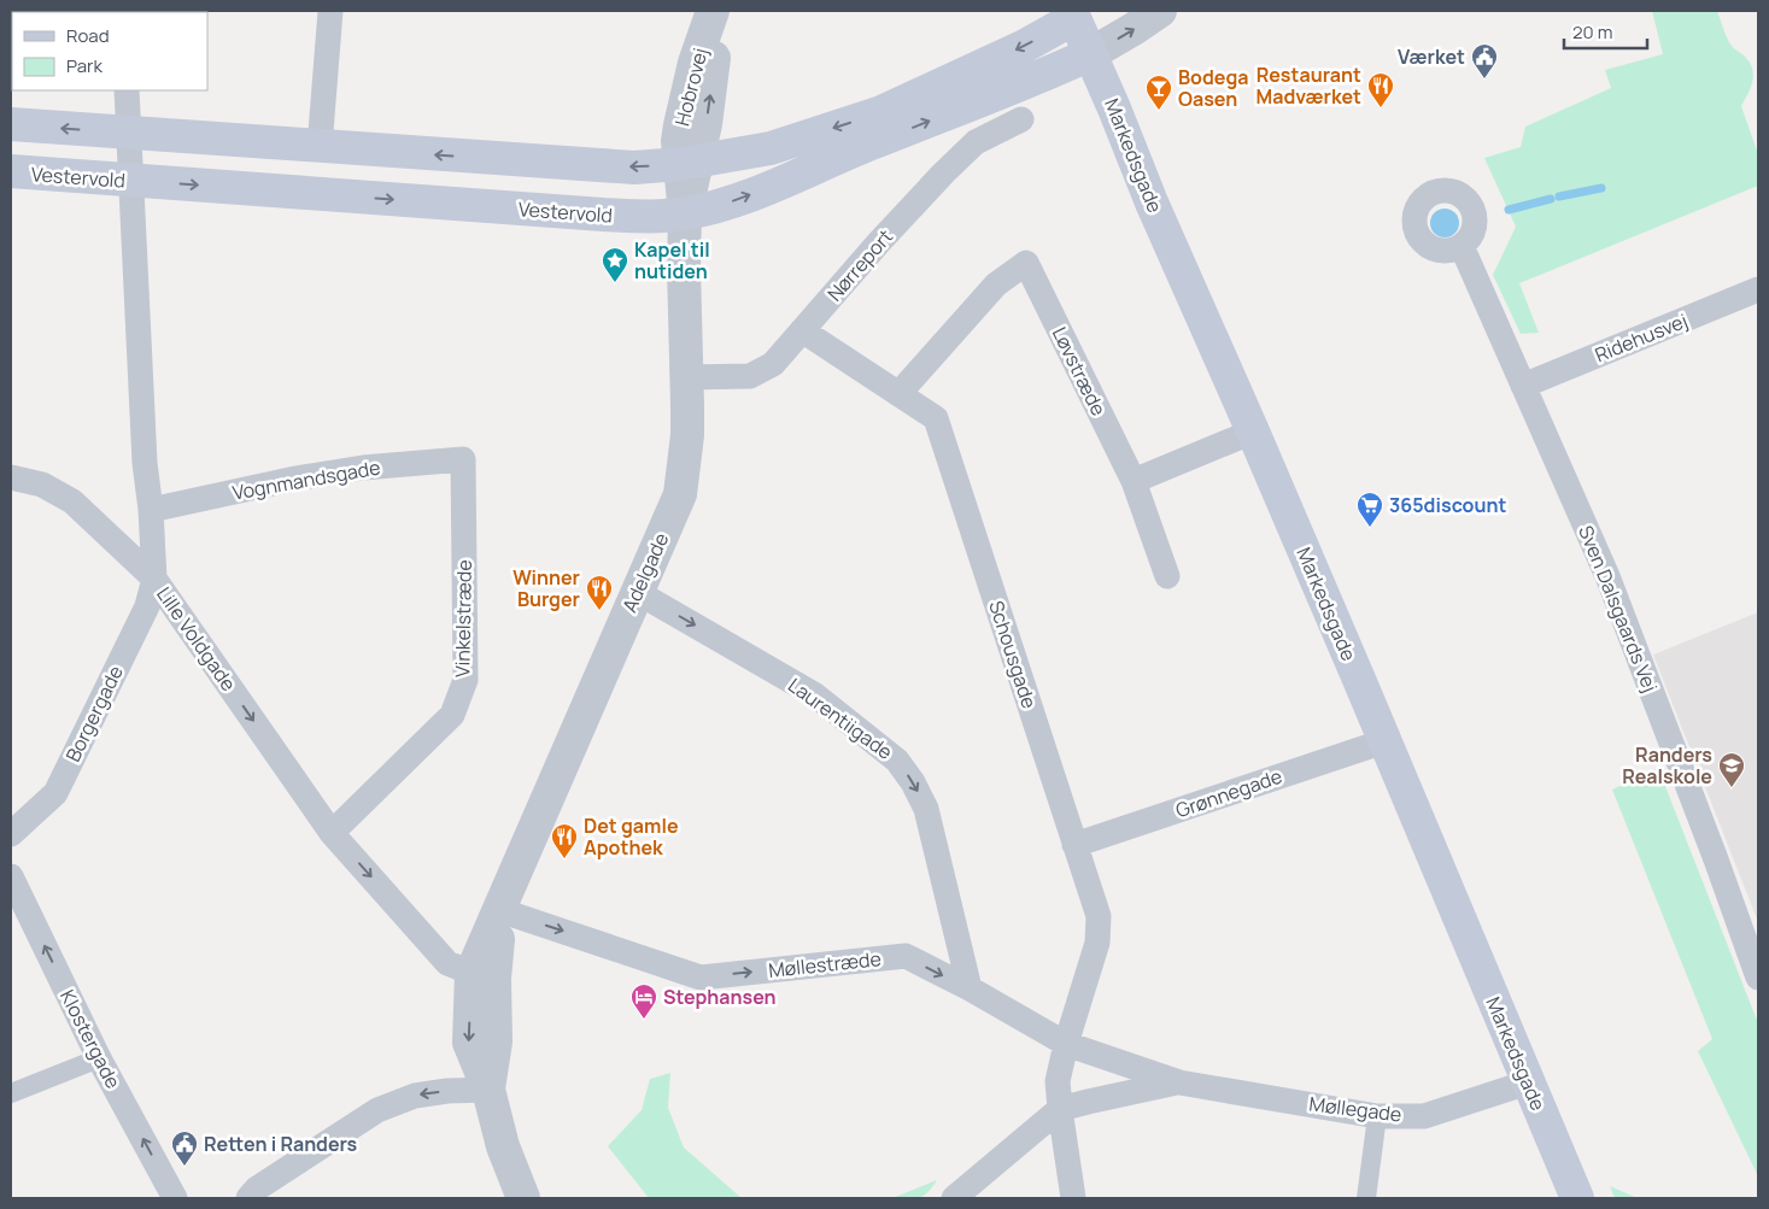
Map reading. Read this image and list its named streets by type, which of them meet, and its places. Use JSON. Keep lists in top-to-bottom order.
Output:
{
  "streets": {
    "main road": ["Markedsgade", "Vestervold"],
    "street": [
      "Hobrovej",
      "Nørreport",
      "Ridehusvej",
      "Løvstræde",
      "Vognmandsgade",
      "Adelgade",
      "Sven Dalsgaards Vej",
      "Vinkelstræde",
      "Lille Voldgade",
      "Schousgade",
      "Borgergade",
      "Laurentiigade",
      "Grønnegade",
      "Møllestræde",
      "Klostergade",
      "Møllegade"
    ]
  },
  "crossings": [
    ["Hobrovej", "Vestervold"],
    ["Hobrovej", "Adelgade"],
    ["Markedsgade", "Vestervold"],
    ["Markedsgade", "Grønnegade"],
    ["Markedsgade", "Møllegade"],
    ["Vestervold", "Adelgade"],
    ["Vestervold", "Lille Voldgade"],
    ["Nørreport", "Adelgade"],
    ["Nørreport", "Schousgade"],
    ["Ridehusvej", "Sven Dalsgaards Vej"],
    ["Løvstræde", "Schousgade"],
    ["Vognmandsgade", "Vinkelstræde"],
    ["Vognmandsgade", "Lille Voldgade"],
    ["Adelgade", "Lille Voldgade"],
    ["Adelgade", "Laurentiigade"],
    ["Adelgade", "Møllestræde"],
    ["Vinkelstræde", "Lille Voldgade"],
    ["Lille Voldgade", "Borgergade"],
    ["Schousgade", "Grønnegade"],
    ["Schousgade", "Møllestræde"],
    ["Schousgade", "Møllegade"],
    ["Laurentiigade", "Møllestræde"],
    ["Møllestræde", "Møllegade"]
  ],
  "one_way": [
    "Lille Voldgade",
    "Laurentiigade",
    "Møllestræde",
    "Klostergade"
  ],
  "places": {
    "public building": ["Værket", "Retten i Randers"],
    "restaurant": ["Restaurant Madværket", "Winner Burger", "Det gamle Apothek"],
    "bar": ["Bodega Oasen"],
    "place": ["Kapel til nutiden"],
    "supermarket": ["365discount"],
    "school or university": ["Randers Realskole"],
    "hotel": ["Stephansen"]
  },
  "legend": ["Road", "Park"],
  "scale_bar": "20 m"
}
